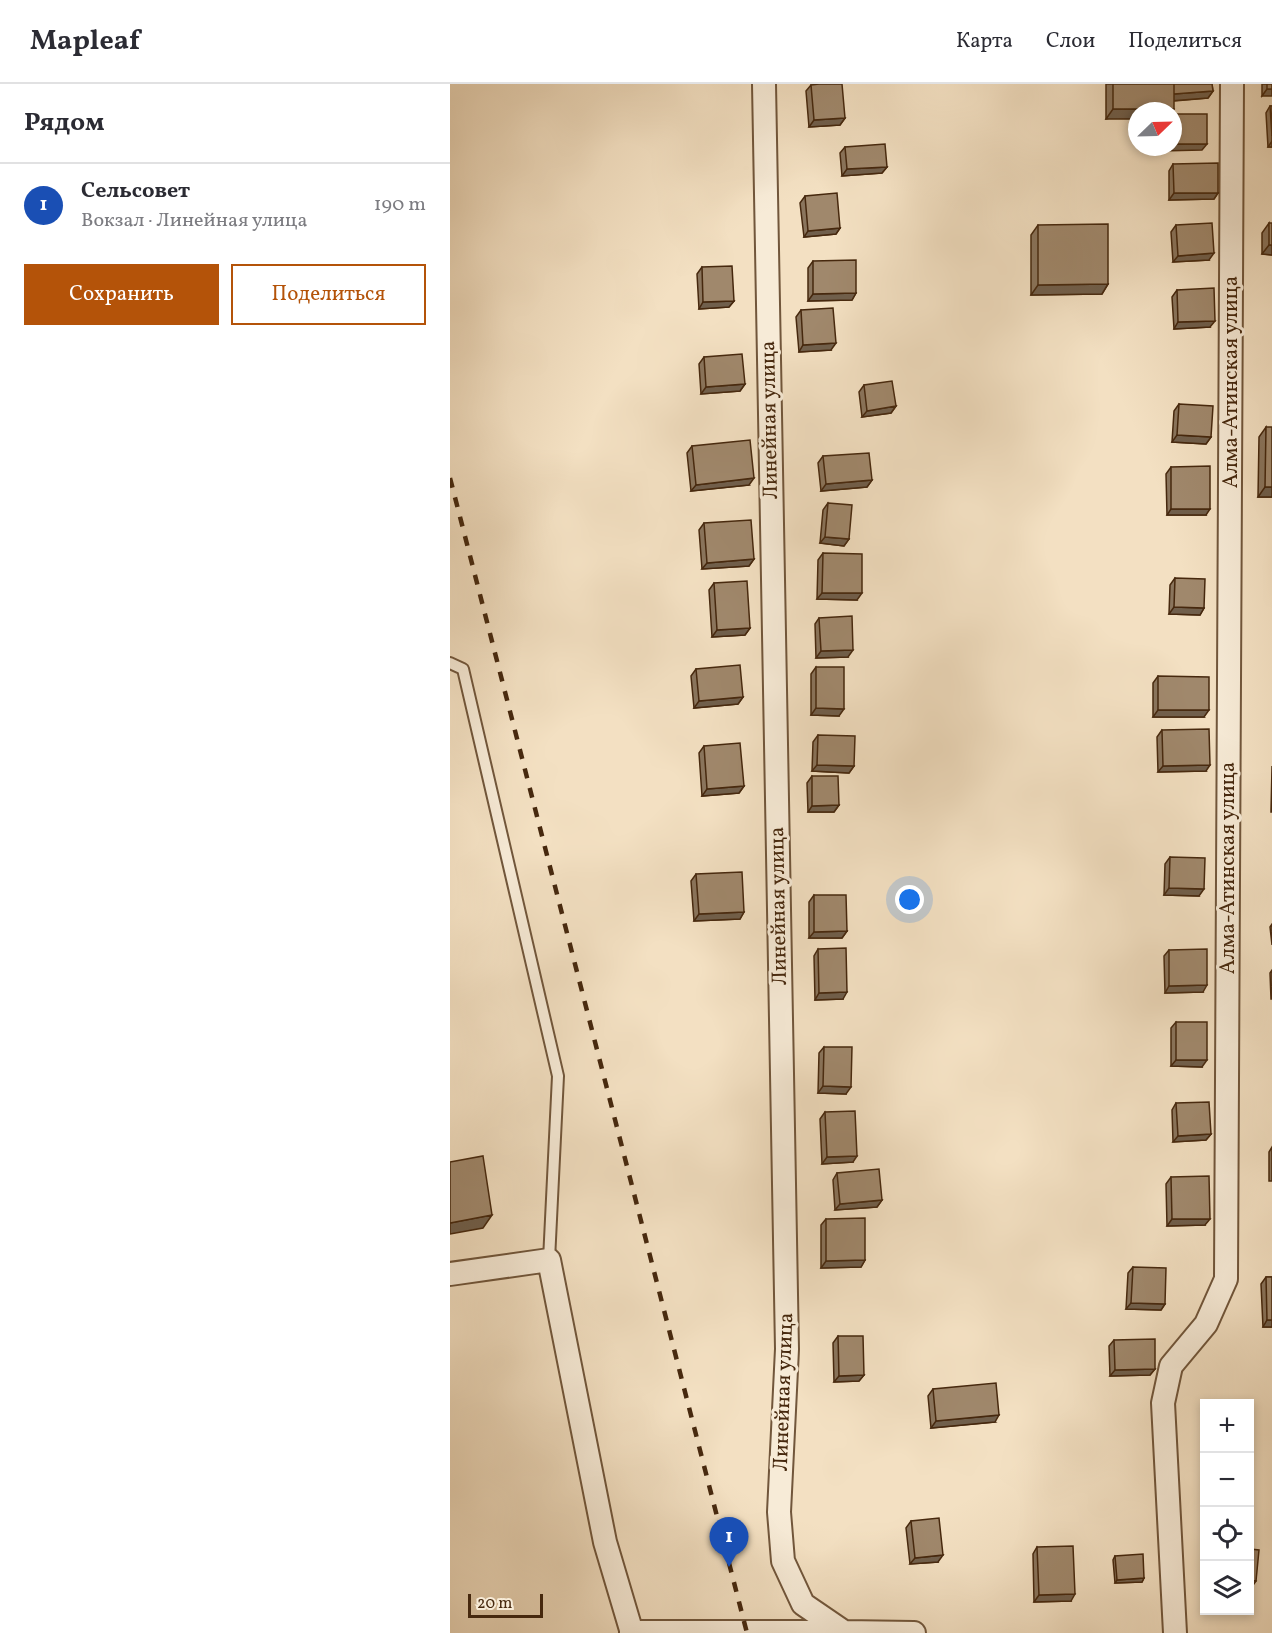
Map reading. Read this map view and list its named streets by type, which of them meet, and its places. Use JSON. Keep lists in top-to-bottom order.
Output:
{
  "streets": {
    "street": ["Алма-Атинская улица", "Линейная улица"]
  },
  "scale_bar": "20 m",
  "north": "top right",
  "page": {
    "header": "Mapleaf",
    "nav": ["Карта", "Слои", "Поделиться"],
    "heading": "Рядом",
    "list": [
      {
        "mark": "1",
        "name": "Сельсовет",
        "note": "Вокзал · Линейная улица",
        "value": "190 m"
      }
    ],
    "buttons": ["Сохранить", "Поделиться"],
    "map_buttons": ["+", "−"],
    "pins": "1",
    "scale": "20 m"
  }
}
